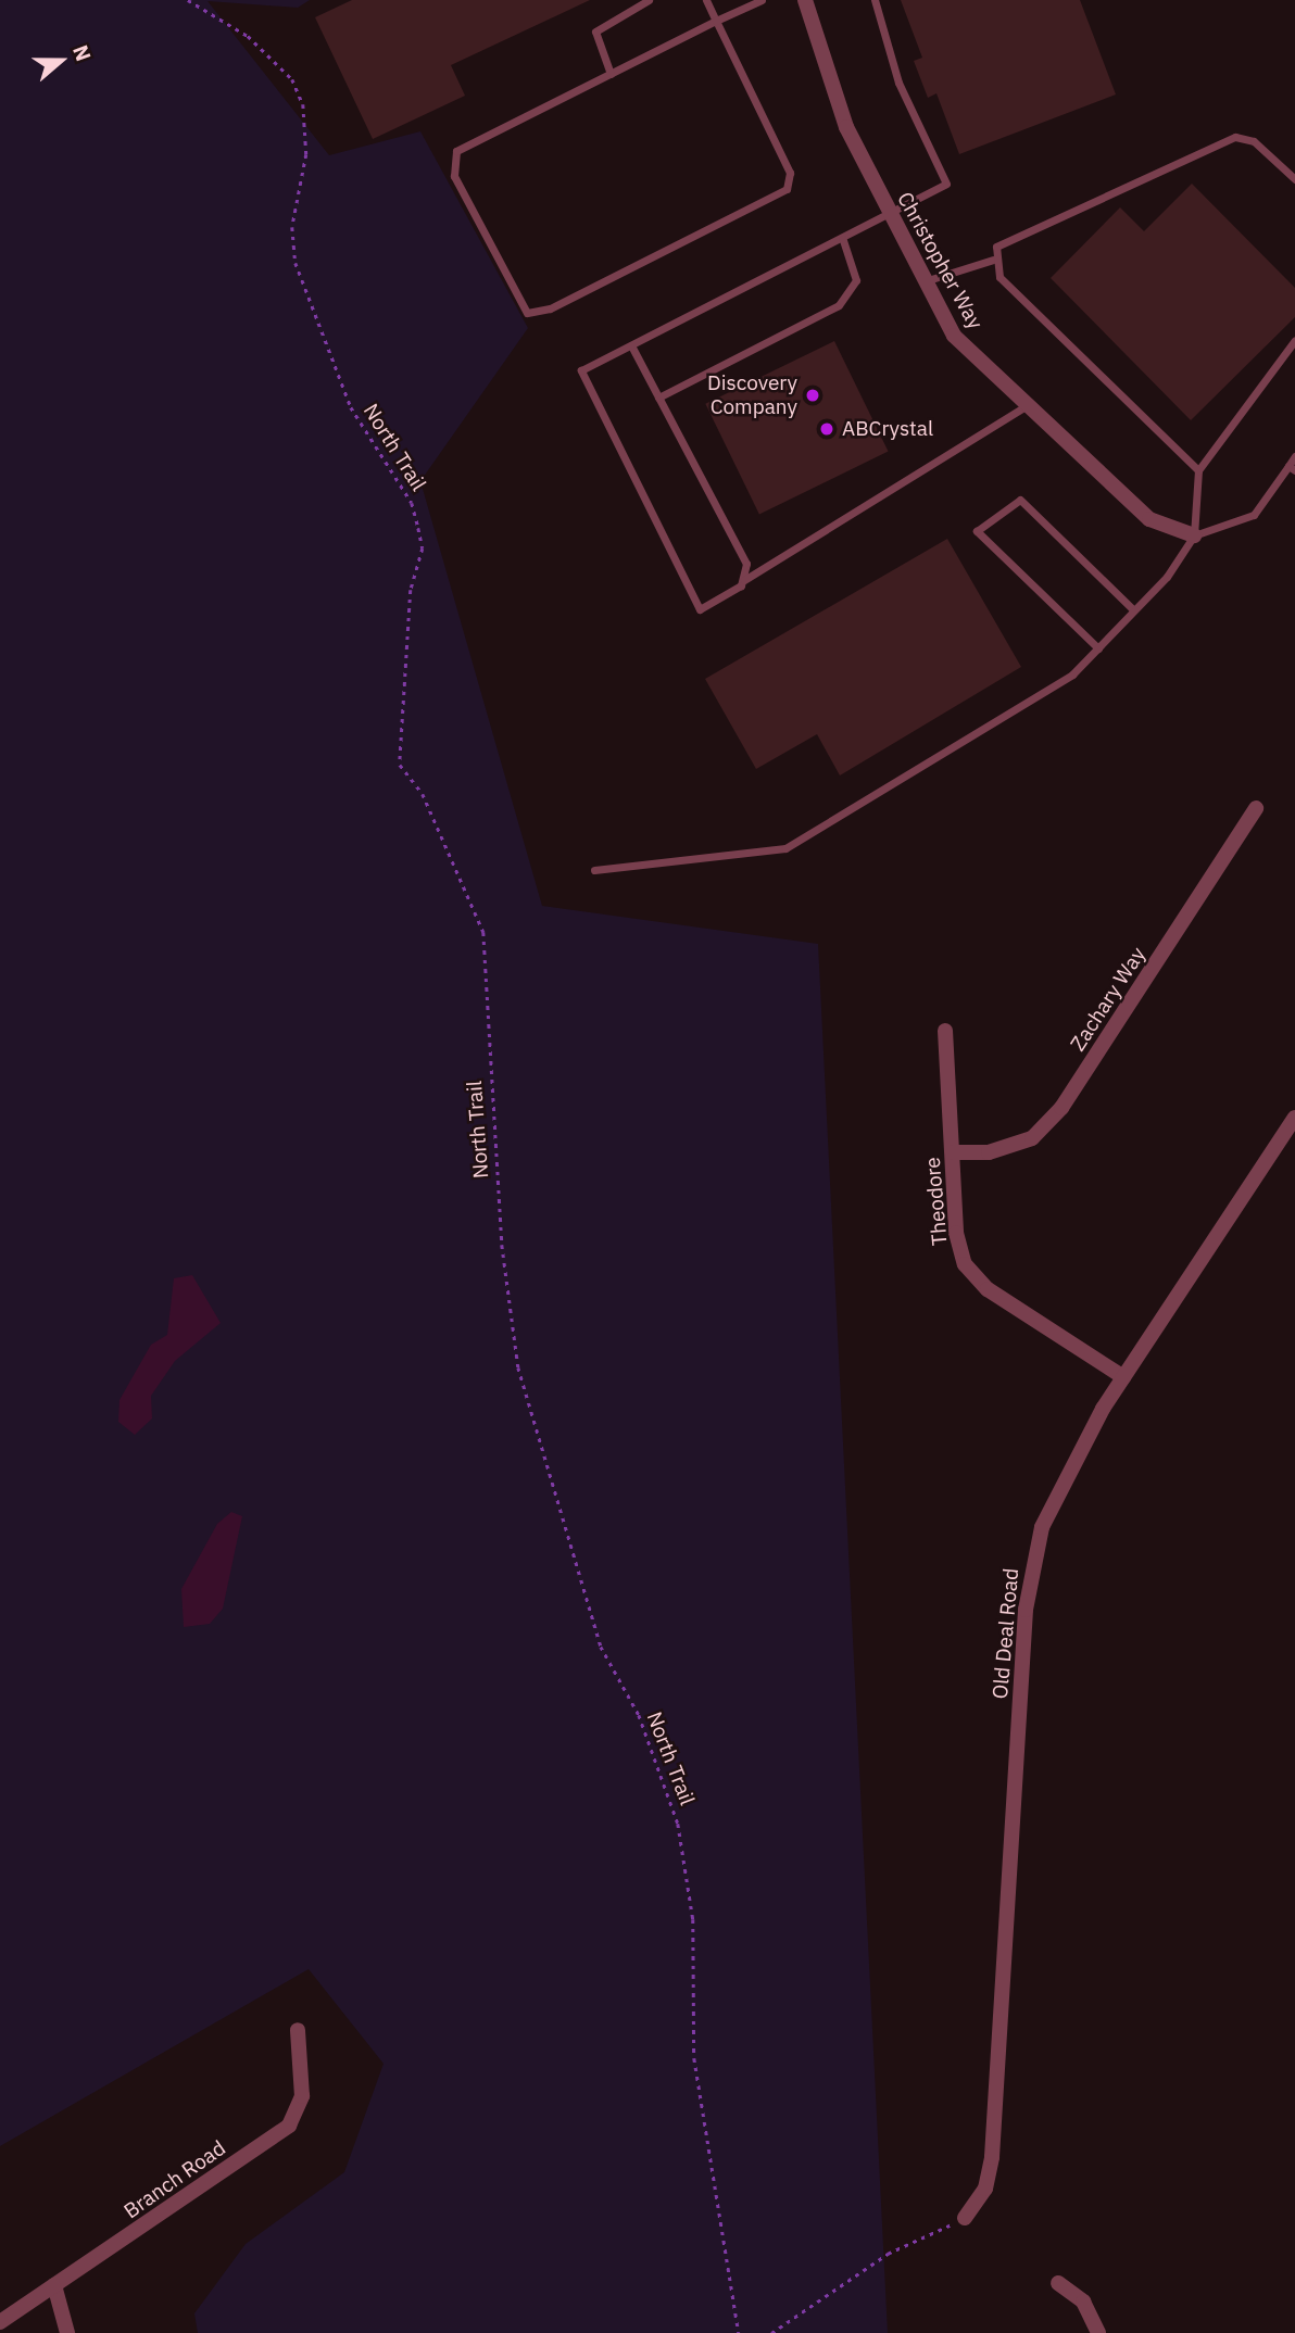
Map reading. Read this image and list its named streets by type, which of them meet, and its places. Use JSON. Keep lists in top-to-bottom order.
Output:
{
  "streets": {
    "street": [
      "Christopher Way",
      "Zachary Way",
      "Theodore",
      "Old Deal Road",
      "Branch Road"
    ],
    "path": ["North Trail"]
  },
  "crossings": [
    ["Zachary Way", "Theodore"],
    ["Theodore", "Old Deal Road"]
  ],
  "places": ["Discovery Company", "ABCrystal"],
  "north": "right"
}
